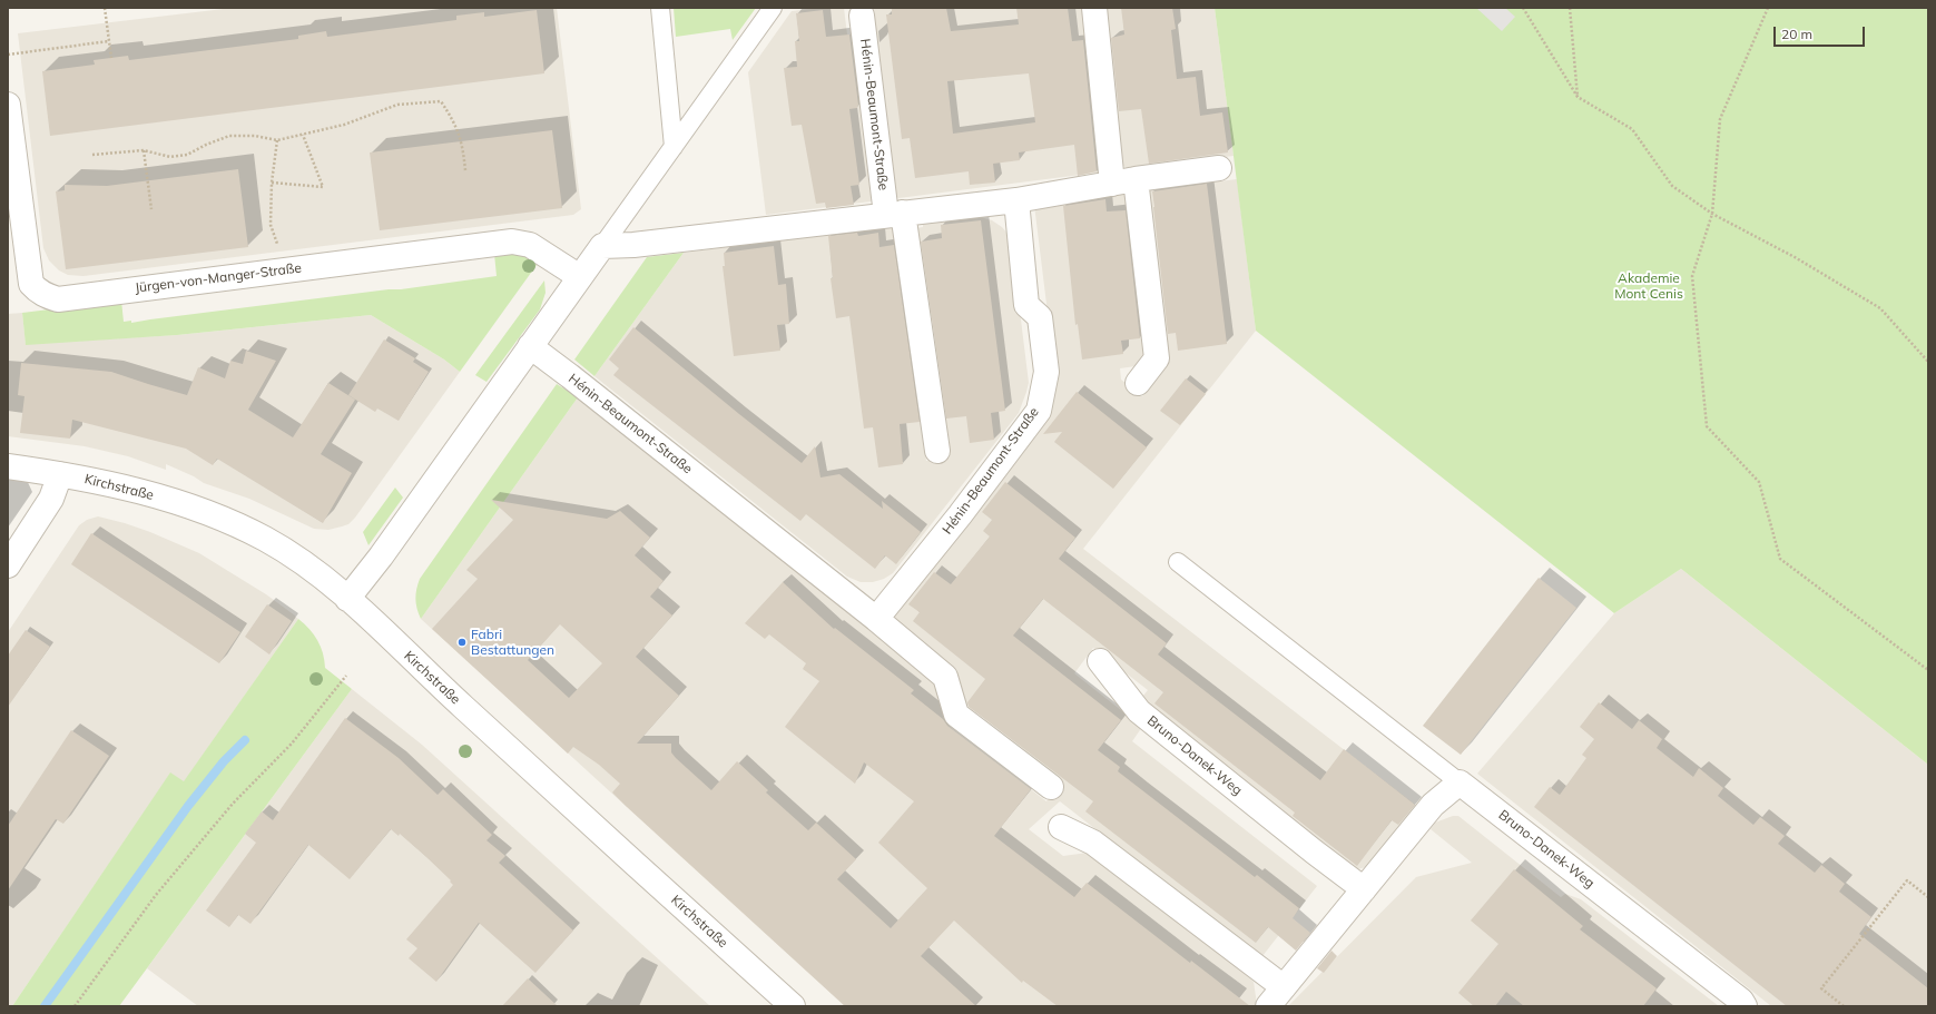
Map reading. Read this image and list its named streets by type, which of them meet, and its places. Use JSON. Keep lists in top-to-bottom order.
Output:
{
  "streets": {
    "street": [
      "Hénin-Beaumont-Straße",
      "Jürgen-von-Manger-Straße",
      "Kirchstraße",
      "Bruno-Danek-Weg"
    ]
  },
  "parks": ["Akademie Mont Cenis"],
  "places": ["Fabri Bestattungen"],
  "scale_bar": "20 m"
}
